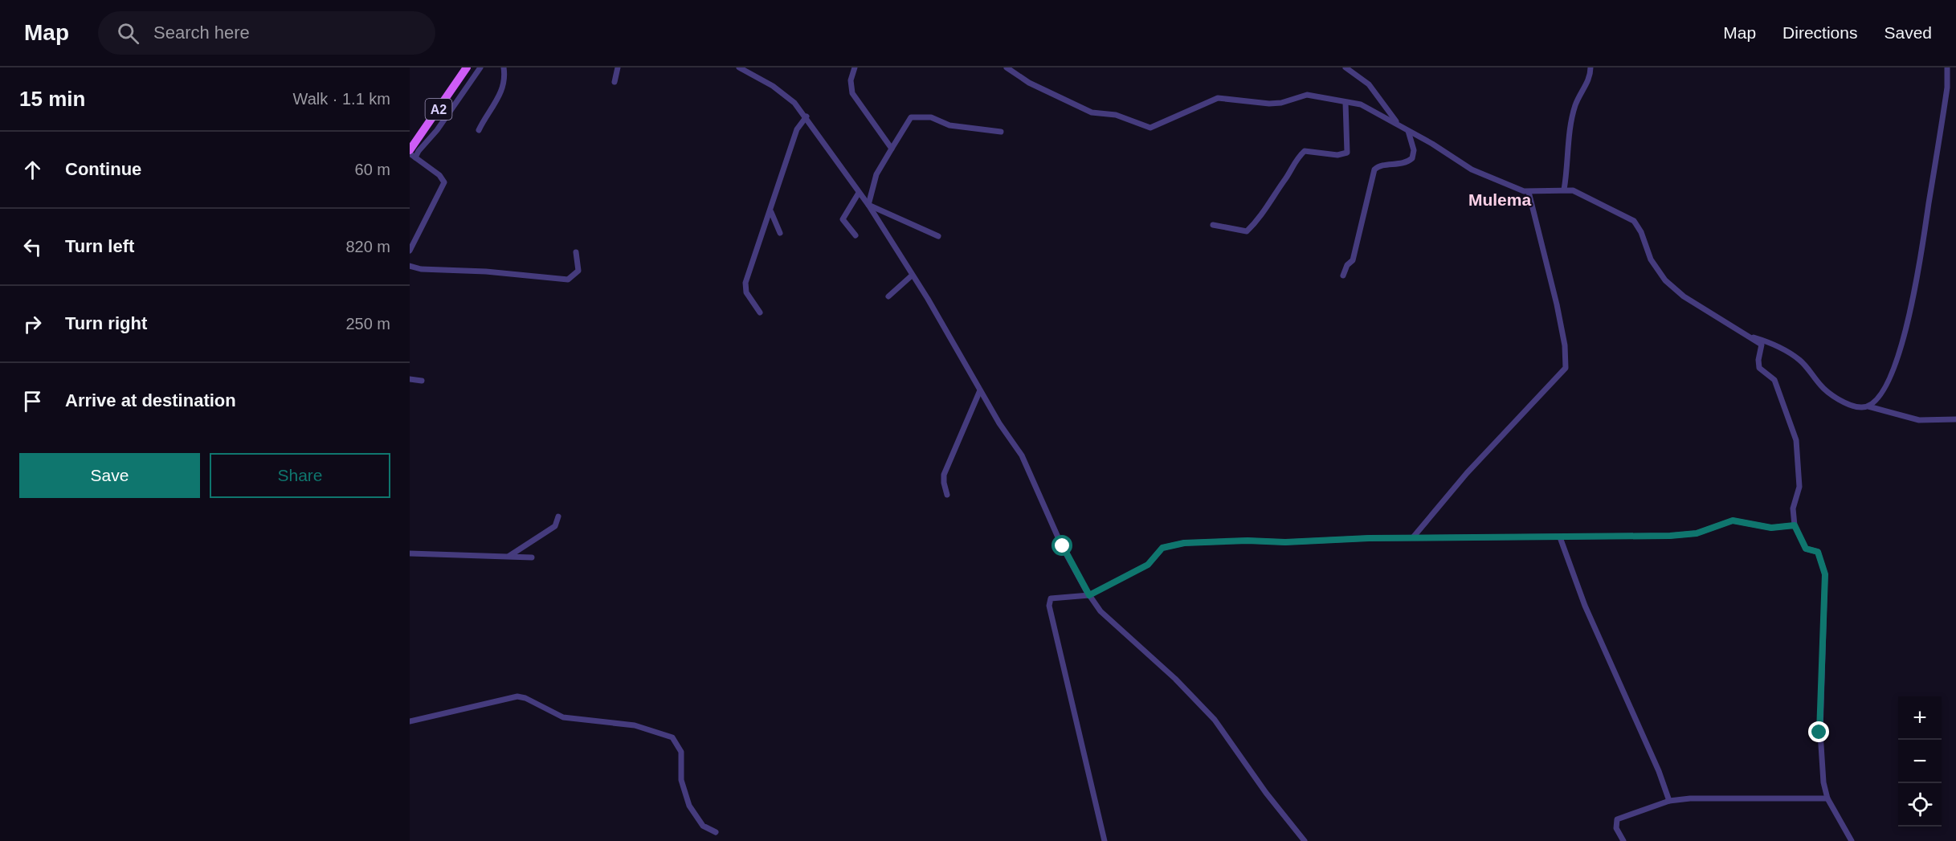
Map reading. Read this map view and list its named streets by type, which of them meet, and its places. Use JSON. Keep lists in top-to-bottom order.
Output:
{
  "streets": {
    "main road": ["A2"]
  },
  "districts": ["Mulema"],
  "page": {
    "header": "Map",
    "search": "Search here",
    "nav": ["Map", "Directions", "Saved"],
    "heading": ["15 min", "Walk · 1.1 km"],
    "list": [
      ["Continue", "60 m"],
      ["Turn left", "820 m"],
      ["Turn right", "250 m"],
      "Arrive at destination"
    ],
    "buttons": ["Save", "Share"],
    "map_buttons": ["+", "−"]
  }
}
